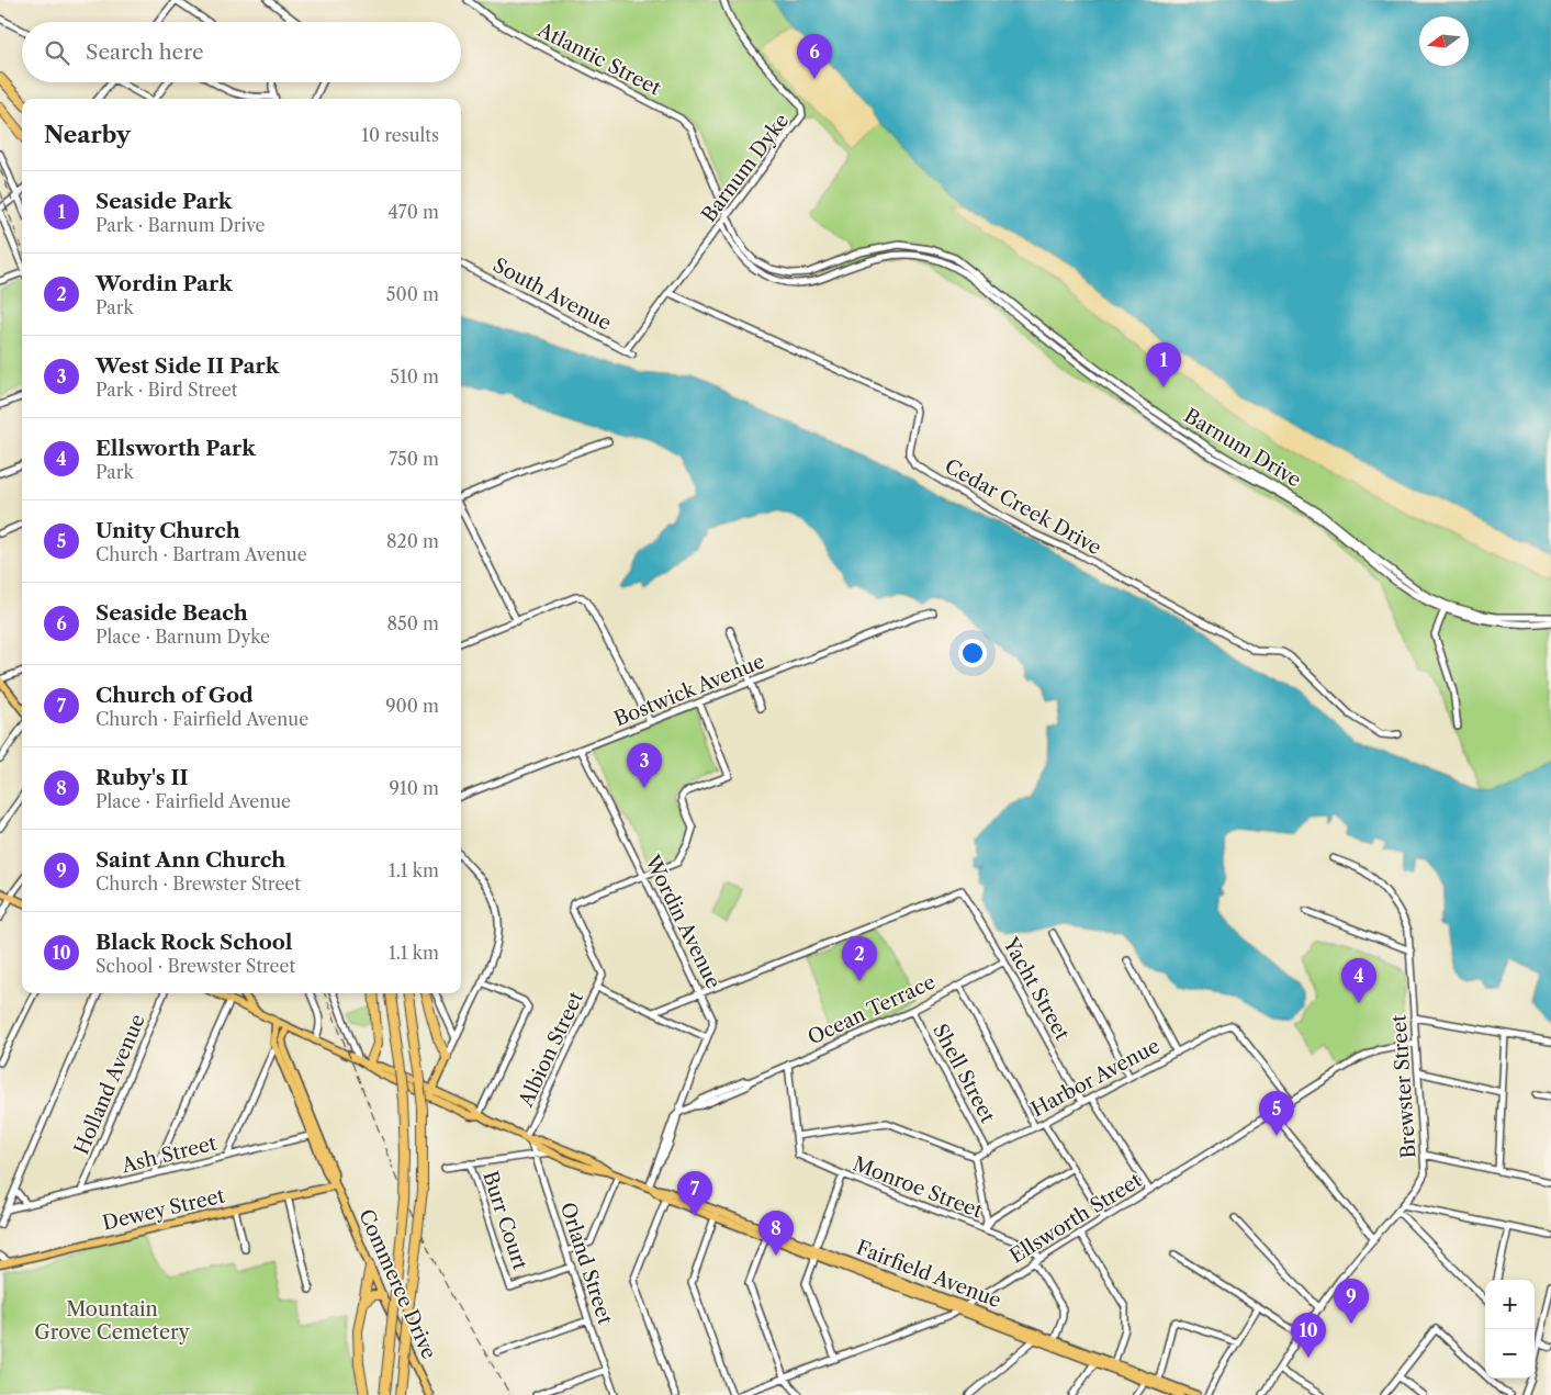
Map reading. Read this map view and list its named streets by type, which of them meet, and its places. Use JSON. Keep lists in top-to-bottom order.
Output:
{
  "streets": {
    "main road": ["Dewey Street", "Fairfield Avenue", "Commerce Drive"],
    "street": [
      "Atlantic Street",
      "Barnum Dyke",
      "South Avenue",
      "Barnum Drive",
      "Cedar Creek Drive",
      "Bostwick Avenue",
      "Wordin Avenue",
      "Yacht Street",
      "Ocean Terrace",
      "Albion Street",
      "Shell Street",
      "Harbor Avenue",
      "Holland Avenue",
      "Brewster Street",
      "Ash Street",
      "Monroe Street",
      "Ellsworth Street",
      "Burr Court",
      "Orland Street"
    ]
  },
  "crossings": [
    ["Atlantic Street", "Barnum Drive"],
    ["Barnum Dyke", "South Avenue"],
    ["Barnum Dyke", "Barnum Drive"],
    ["Barnum Dyke", "Cedar Creek Drive"],
    ["Bostwick Avenue", "Wordin Avenue"],
    ["Wordin Avenue", "Yacht Street"],
    ["Wordin Avenue", "Ocean Terrace"],
    ["Wordin Avenue", "Albion Street"],
    ["Wordin Avenue", "Fairfield Avenue"],
    ["Yacht Street", "Ocean Terrace"],
    ["Yacht Street", "Harbor Avenue"],
    ["Ocean Terrace", "Shell Street"],
    ["Albion Street", "Orland Street"],
    ["Albion Street", "Fairfield Avenue"],
    ["Shell Street", "Harbor Avenue"],
    ["Harbor Avenue", "Ellsworth Street"],
    ["Holland Avenue", "Ash Street"],
    ["Brewster Street", "Ellsworth Street"],
    ["Ash Street", "Commerce Drive"],
    ["Monroe Street", "Ellsworth Street"],
    ["Dewey Street", "Commerce Drive"],
    ["Ellsworth Street", "Fairfield Avenue"],
    ["Burr Court", "Orland Street"],
    ["Orland Street", "Fairfield Avenue"],
    ["Fairfield Avenue", "Commerce Drive"]
  ],
  "parks": ["Mountain Grove Cemetery"],
  "north": "left",
  "page": {
    "search": "Search here",
    "pins": [
      "6",
      "1",
      "3",
      "2",
      "4",
      "5",
      "7",
      "8",
      "9",
      "10"
    ],
    "heading": ["Nearby", "10 results"],
    "list": [
      {
        "mark": "1",
        "name": "Seaside Park",
        "note": "Park · Barnum Drive",
        "value": "470 m"
      },
      {
        "mark": "2",
        "name": "Wordin Park",
        "note": "Park",
        "value": "500 m"
      },
      {
        "mark": "3",
        "name": "West Side II Park",
        "note": "Park · Bird Street",
        "value": "510 m"
      },
      {
        "mark": "4",
        "name": "Ellsworth Park",
        "note": "Park",
        "value": "750 m"
      },
      {
        "mark": "5",
        "name": "Unity Church",
        "note": "Church · Bartram Avenue",
        "value": "820 m"
      },
      {
        "mark": "6",
        "name": "Seaside Beach",
        "note": "Place · Barnum Dyke",
        "value": "850 m"
      },
      {
        "mark": "7",
        "name": "Church of God",
        "note": "Church · Fairfield Avenue",
        "value": "900 m"
      },
      {
        "mark": "8",
        "name": "Ruby's II",
        "note": "Place · Fairfield Avenue",
        "value": "910 m"
      },
      {
        "mark": "9",
        "name": "Saint Ann Church",
        "note": "Church · Brewster Street",
        "value": "1.1 km"
      },
      {
        "mark": "10",
        "name": "Black Rock School",
        "note": "School · Brewster Street",
        "value": "1.1 km"
      }
    ],
    "map_buttons": ["+", "−"]
  }
}
